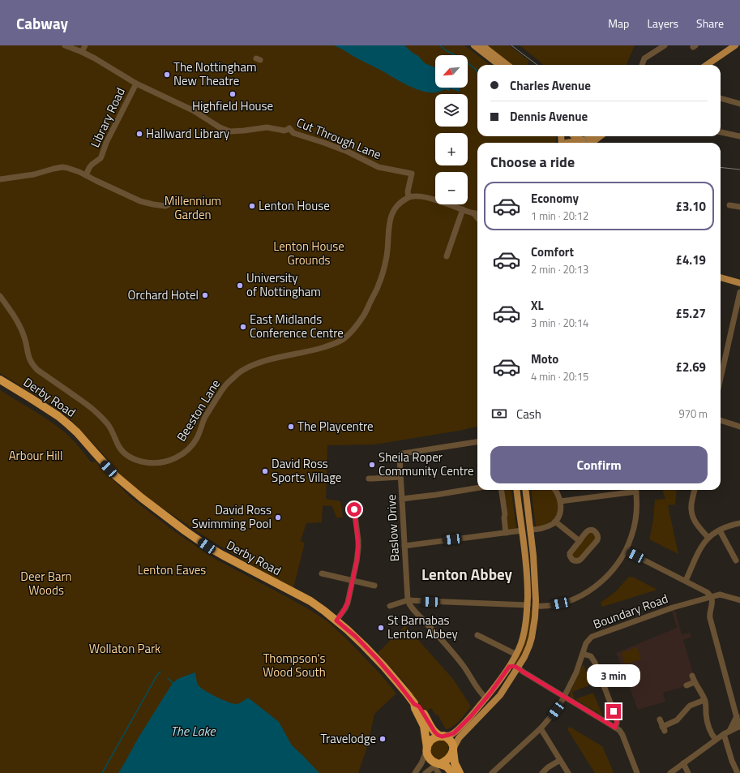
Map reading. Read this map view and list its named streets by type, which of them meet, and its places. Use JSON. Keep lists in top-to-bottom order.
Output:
{
  "streets": {
    "highway": ["Derby Road"],
    "street": [
      "Library Road",
      "Cut Through Lane",
      "Beeston Lane",
      "Baslow Drive",
      "Boundary Road"
    ]
  },
  "crossings": [
    ["Library Road", "Cut Through Lane"],
    ["Cut Through Lane", "Beeston Lane"]
  ],
  "districts": ["Lenton Abbey"],
  "water": ["The Lake"],
  "parks": [
    "Millennium Garden",
    "Lenton House Grounds",
    "Arbour Hill",
    "Lenton Eaves",
    "Deer Barn Woods",
    "Wollaton Park",
    "Thompson's Wood South"
  ],
  "places": [
    "The Nottingham New Theatre",
    "Highfield House",
    "Hallward Library",
    "Lenton House",
    "University of Nottingham",
    "Orchard Hotel",
    "East Midlands Conference Centre",
    "The Playcentre",
    "Sheila Roper Community Centre",
    "David Ross Sports Village",
    "David Ross Swimming Pool",
    "St Barnabas Lenton Abbey",
    "Travelodge"
  ],
  "north": "bottom left",
  "page": {
    "header": "Cabway",
    "nav": ["Map", "Layers", "Share"],
    "map_buttons": ["+", "−"],
    "banner": ["Charles Avenue", "Dennis Avenue"],
    "heading": "Choose a ride",
    "list": [
      {
        "name": "Economy",
        "note": "1 min · 20:12",
        "value": "£3.10"
      },
      {
        "name": "Comfort",
        "note": "2 min · 20:13",
        "value": "£4.19"
      },
      {
        "name": "XL",
        "note": "3 min · 20:14",
        "value": "£5.27"
      },
      {
        "name": "Moto",
        "note": "4 min · 20:15",
        "value": "£2.69"
      }
    ],
    "pay": ["Cash", "970 m"],
    "buttons": "Confirm",
    "bubble": "3 min"
  }
}
